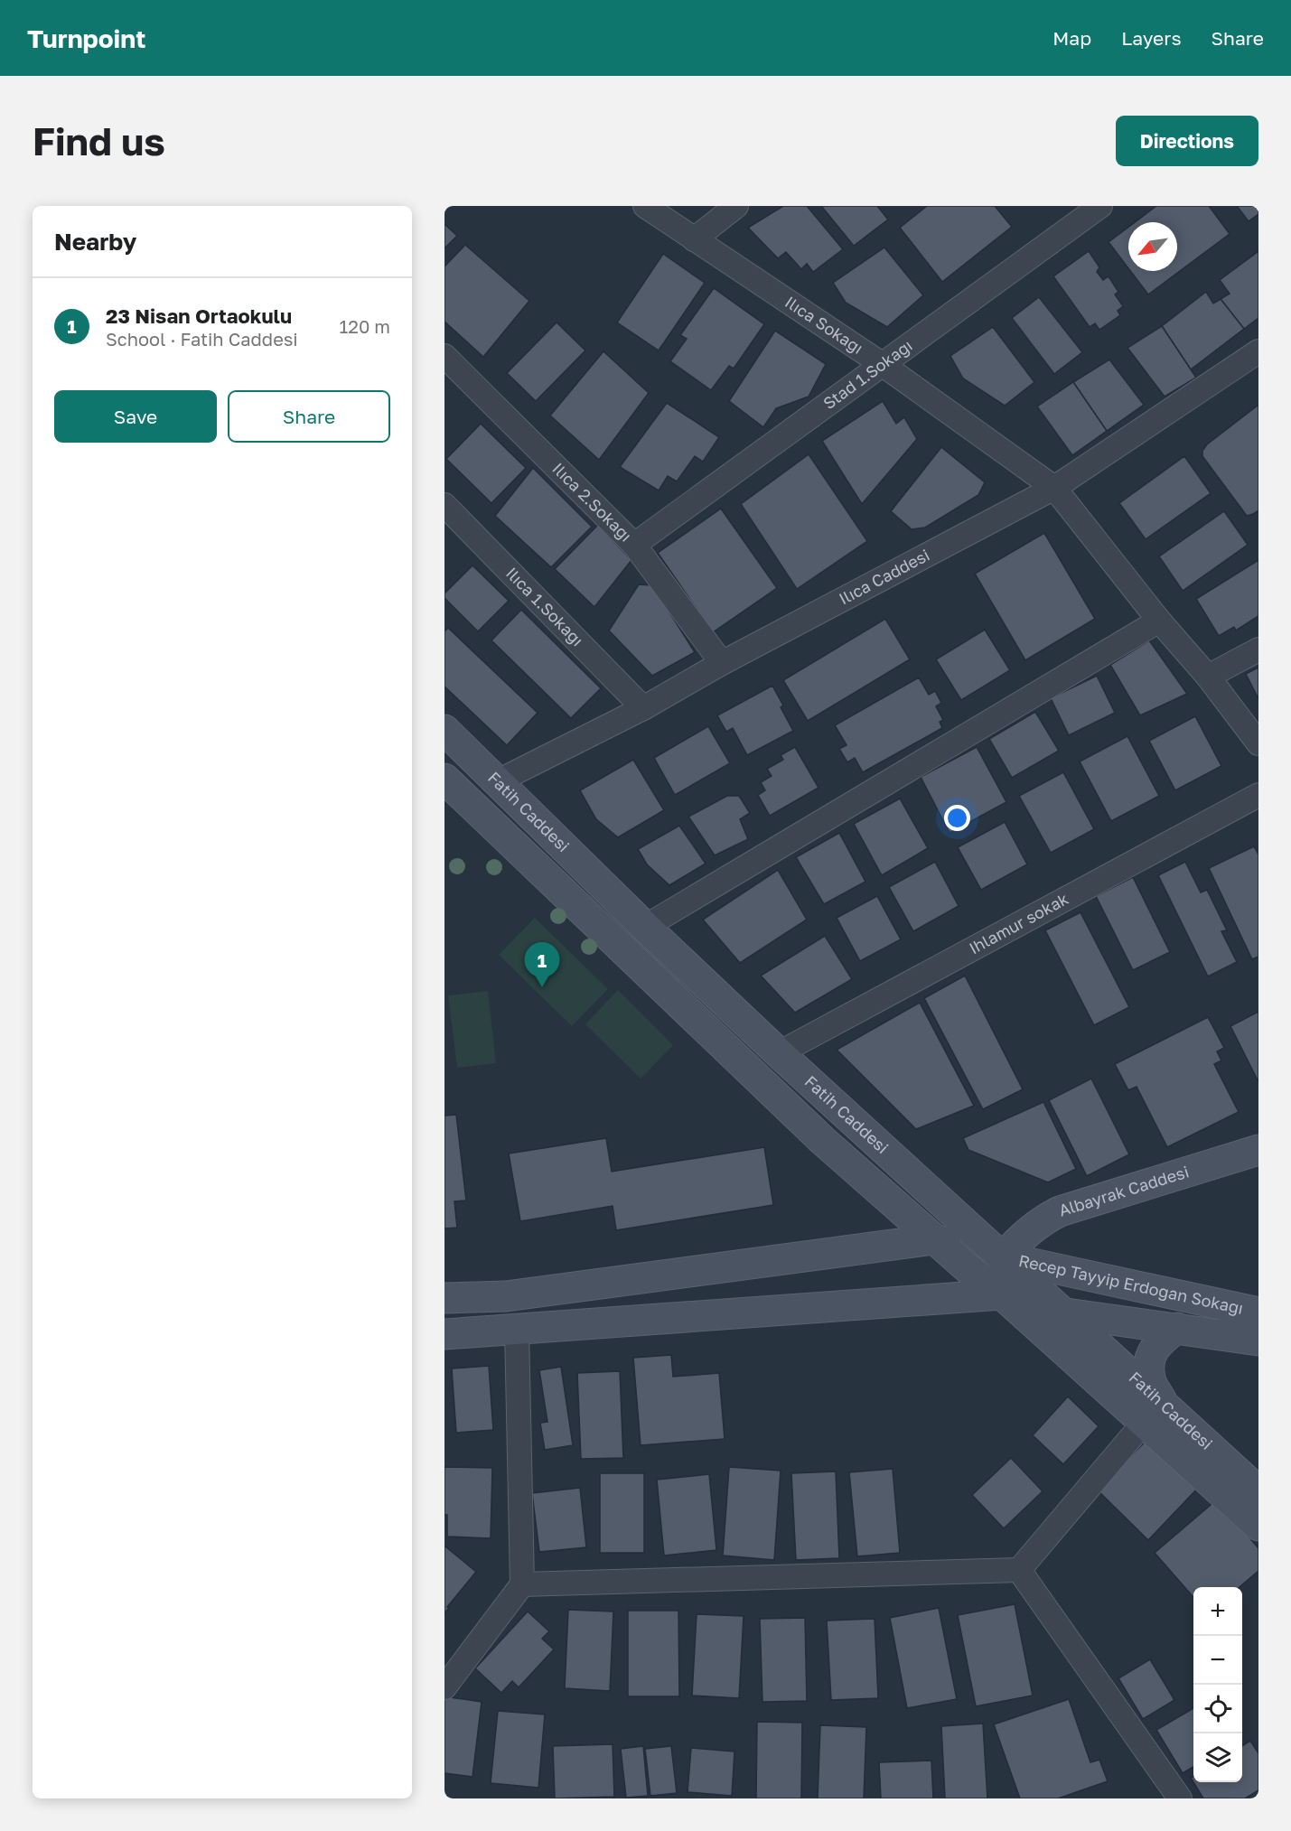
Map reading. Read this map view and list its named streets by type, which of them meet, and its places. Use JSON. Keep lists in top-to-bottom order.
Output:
{
  "streets": {
    "main road": ["Fatih Caddesi", "Albayrak Caddesi", "Recep Tayyip Erdoğan Sokağı"],
    "street": [
      "Ilıca Sokağı",
      "Stad 1.Sokağı",
      "Ilıca 2.Sokağı",
      "Ilıca Caddesi",
      "Ilıca 1.Sokağı",
      "Ihlamur sokak"
    ]
  },
  "crossings": [
    ["Ilıca Sokağı", "Stad 1.Sokağı"],
    ["Ilıca Sokağı", "Ilıca Caddesi"],
    ["Stad 1.Sokağı", "Ilıca 2.Sokağı"],
    ["Ilıca 2.Sokağı", "Ilıca Caddesi"],
    ["Ilıca Caddesi", "Ilıca 1.Sokağı"],
    ["Ilıca Caddesi", "Fatih Caddesi"],
    ["Fatih Caddesi", "Ihlamur sokak"],
    ["Fatih Caddesi", "Albayrak Caddesi"],
    ["Fatih Caddesi", "Recep Tayyip Erdoğan Sokağı"],
    ["Albayrak Caddesi", "Recep Tayyip Erdoğan Sokağı"]
  ],
  "north": "bottom left",
  "page": {
    "header": "Turnpoint",
    "nav": ["Map", "Layers", "Share"],
    "buttons": [
      "Directions",
      ["Save", "Share"]
    ],
    "title": "Find us",
    "heading": "Nearby",
    "list": [
      {
        "mark": "1",
        "name": "23 Nisan Ortaokulu",
        "note": "School · Fatih Caddesi",
        "value": "120 m"
      }
    ],
    "pins": "1",
    "map_buttons": ["+", "−"]
  }
}
